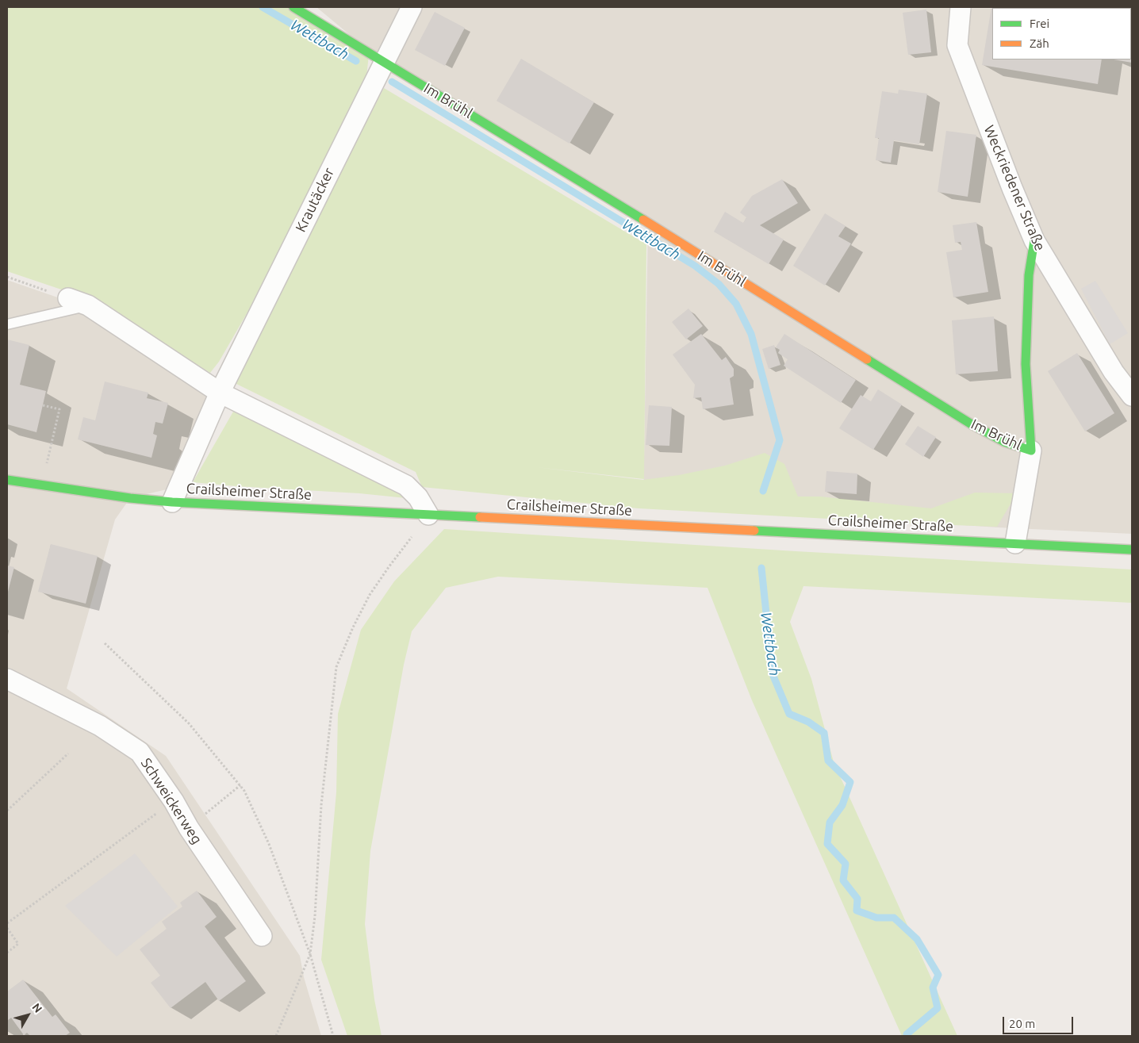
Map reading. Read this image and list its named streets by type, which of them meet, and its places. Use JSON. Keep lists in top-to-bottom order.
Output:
{
  "streets": {
    "main road": ["Im Brühl", "Crailsheimer Straße"],
    "street": ["Weckriedener Straße", "Krautäcker", "Schweickerweg"]
  },
  "crossings": [
    ["Im Brühl", "Weckriedener Straße"],
    ["Im Brühl", "Krautäcker"],
    ["Im Brühl", "Crailsheimer Straße"],
    ["Krautäcker", "Crailsheimer Straße"]
  ],
  "water": ["Wettbach"],
  "legend": ["Frei", "Zäh"],
  "scale_bar": "20 m",
  "north": "top right"
}
